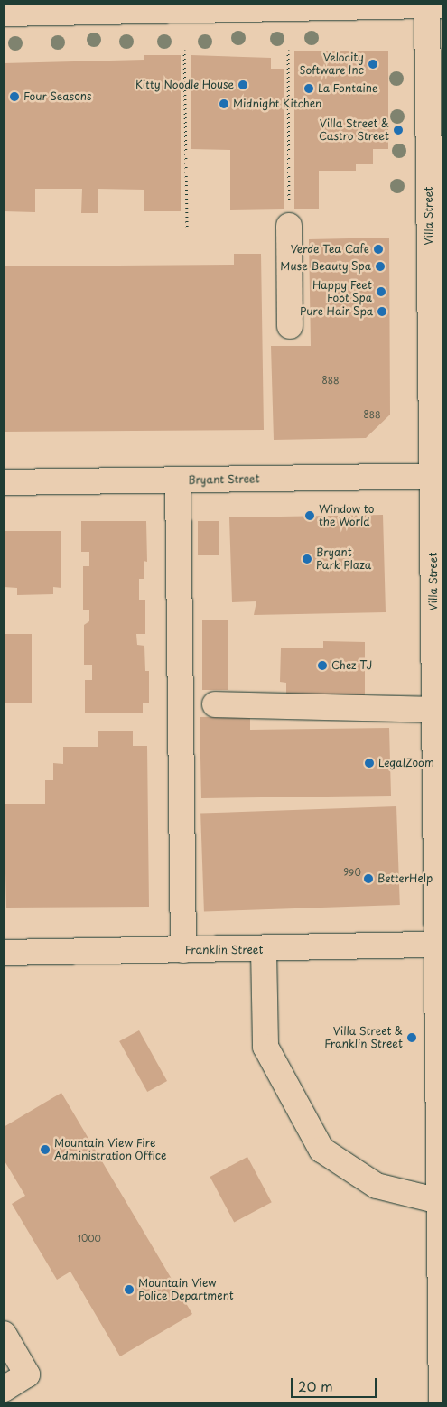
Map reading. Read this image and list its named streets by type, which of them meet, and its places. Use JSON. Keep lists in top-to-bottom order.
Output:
{
  "streets": {
    "main road": ["Villa Street", "Bryant Street", "Franklin Street"]
  },
  "crossings": [
    ["Villa Street", "Bryant Street"],
    ["Villa Street", "Franklin Street"]
  ],
  "places": [
    "Velocity Software Inc",
    "Kitty Noodle House",
    "La Fontaine",
    "Four Seasons",
    "Midnight Kitchen",
    "Villa Street & Castro Street",
    "Verde Tea Cafe",
    "Muse Beauty Spa",
    "Happy Feet Foot Spa",
    "Pure Hair Spa",
    "Window to the World",
    "Bryant Park Plaza",
    "Chez TJ",
    "LegalZoom",
    "BetterHelp",
    "Villa Street & Franklin Street",
    "Mountain View Fire Administration Office",
    "Mountain View Police Department"
  ],
  "house_numbers": [
    "888",
    "888",
    "990",
    "1000"
  ],
  "scale_bar": "20 m"
}
